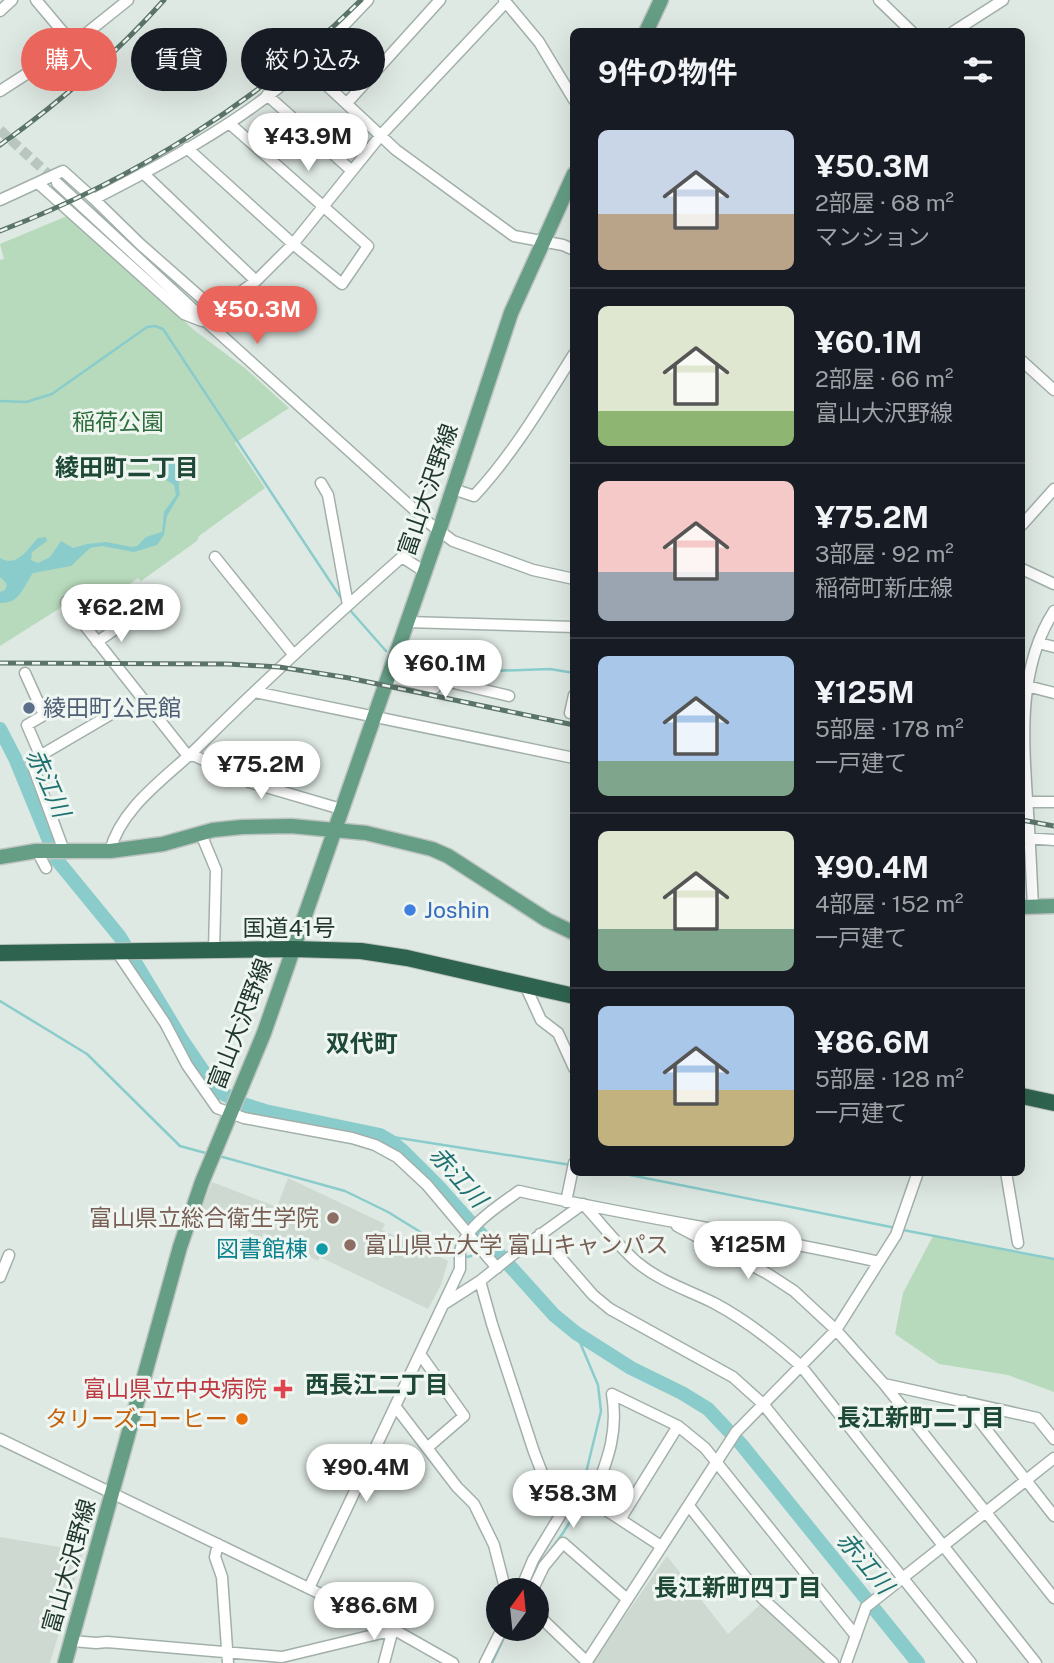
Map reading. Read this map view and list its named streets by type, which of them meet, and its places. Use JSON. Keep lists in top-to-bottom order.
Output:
{
  "streets": {
    "highway": ["国道41号"],
    "main road": ["富山大沢野線"]
  },
  "crossings": [
    ["富山大沢野線", "国道41号"]
  ],
  "districts": [
    "綾田町二丁目",
    "双代町",
    "西長江二丁目",
    "長江新町二丁目",
    "長江新町四丁目"
  ],
  "water": ["赤江川"],
  "parks": ["稲荷公園"],
  "places": {
    "other": [
      "綾田町公民館",
      "Joshin",
      "富山県立総合衛生学院",
      "富山県立大学 富山キャンパス",
      "図書館棟",
      "タリーズコーヒー"
    ],
    "health": ["富山県立中央病院"]
  },
  "north": "top",
  "page": {
    "chip": ["購入", "賃貸", "絞り込み"],
    "heading": "9件の物件",
    "list": [
      {
        "name": "¥50.3M",
        "note": "2部屋 · 68 m² · マンション"
      },
      {
        "name": "¥60.1M",
        "note": "2部屋 · 66 m² · 富山大沢野線"
      },
      {
        "name": "¥75.2M",
        "note": "3部屋 · 92 m² · 稲荷町新庄線"
      },
      {
        "name": "¥125M",
        "note": "5部屋 · 178 m² · 一戸建て"
      },
      {
        "name": "¥90.4M",
        "note": "4部屋 · 152 m² · 一戸建て"
      },
      {
        "name": "¥86.6M",
        "note": "5部屋 · 128 m² · 一戸建て"
      }
    ],
    "price": [
      "¥43.9M",
      "¥50.3M",
      "¥62.2M",
      "¥60.1M",
      "¥75.2M",
      "¥125M",
      "¥90.4M",
      "¥58.3M",
      "¥86.6M"
    ]
  }
}
